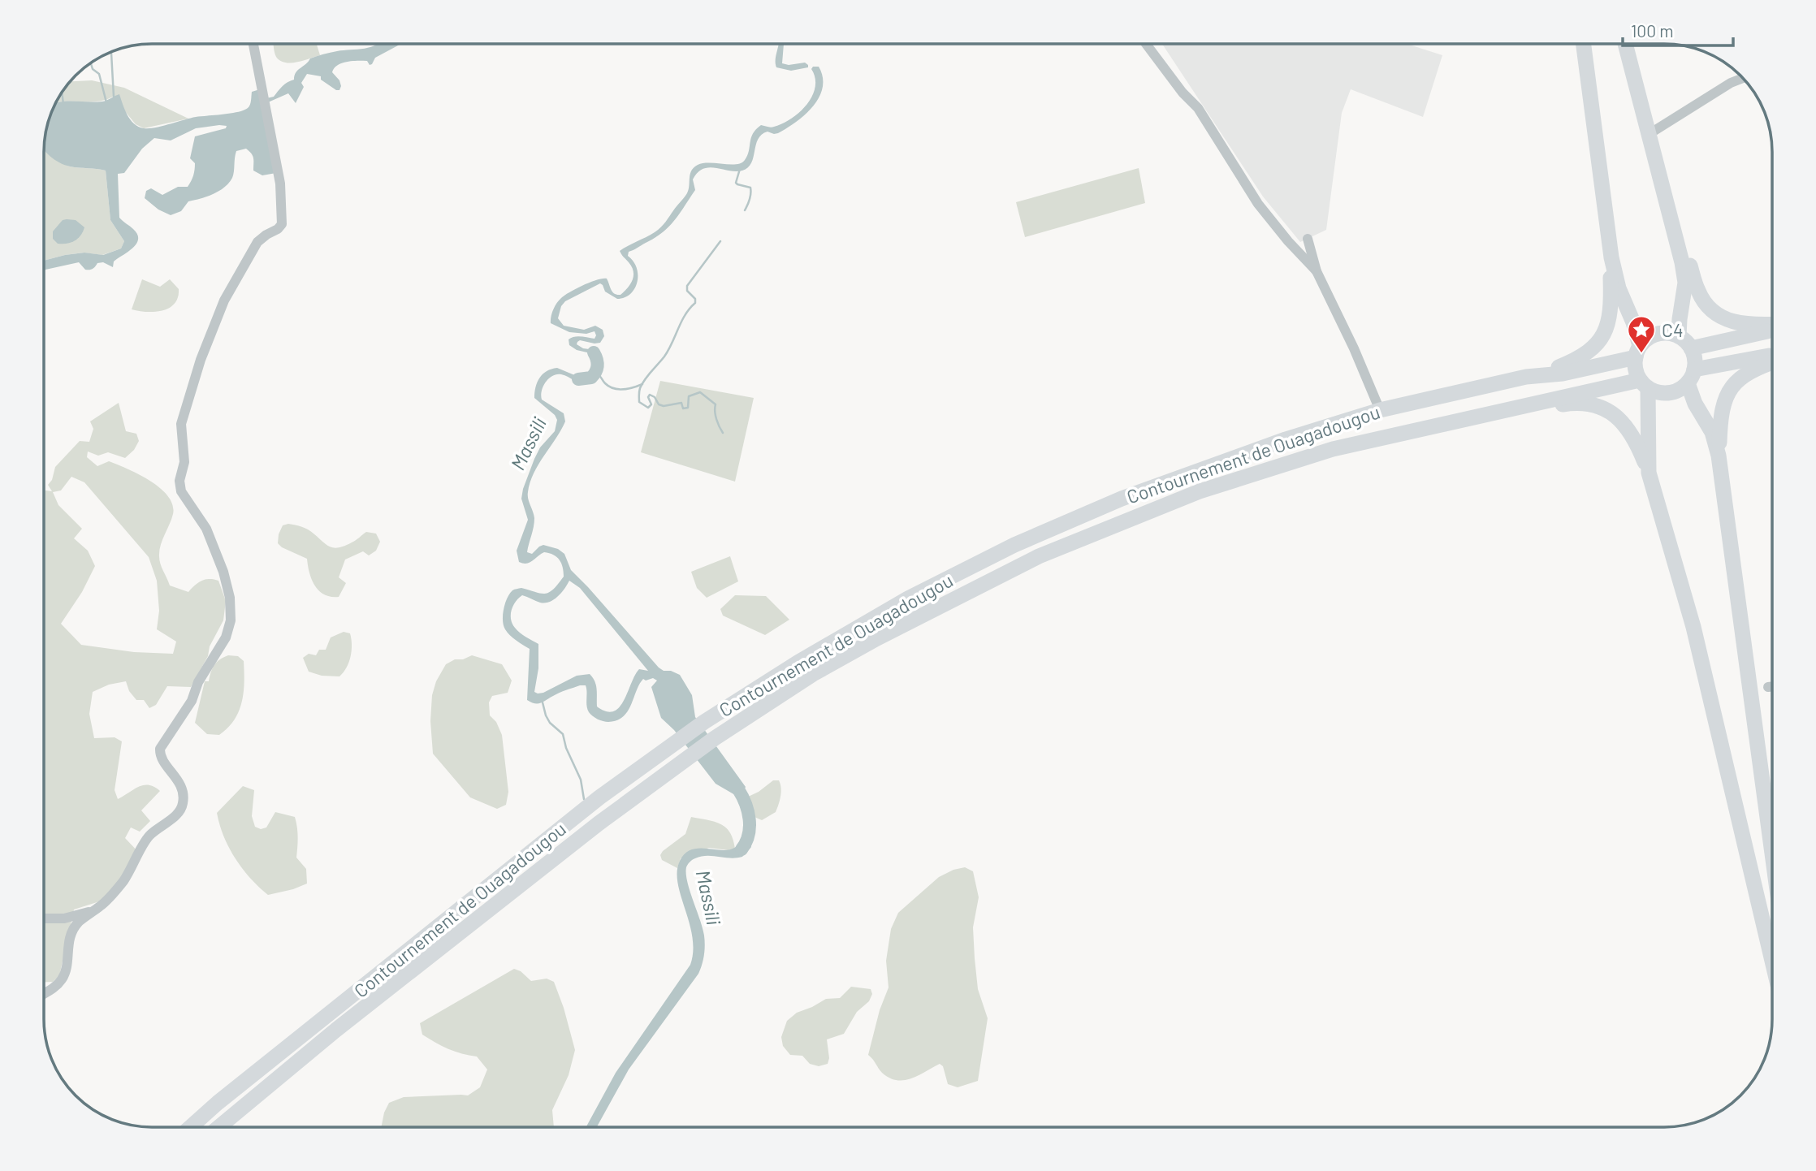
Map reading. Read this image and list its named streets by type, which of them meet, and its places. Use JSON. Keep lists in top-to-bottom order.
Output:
{
  "streets": {
    "highway": ["Contournement de Ouagadougou"]
  },
  "water": ["Massili"],
  "places": {
    "place": ["C4"]
  },
  "scale_bar": "100 m"
}
